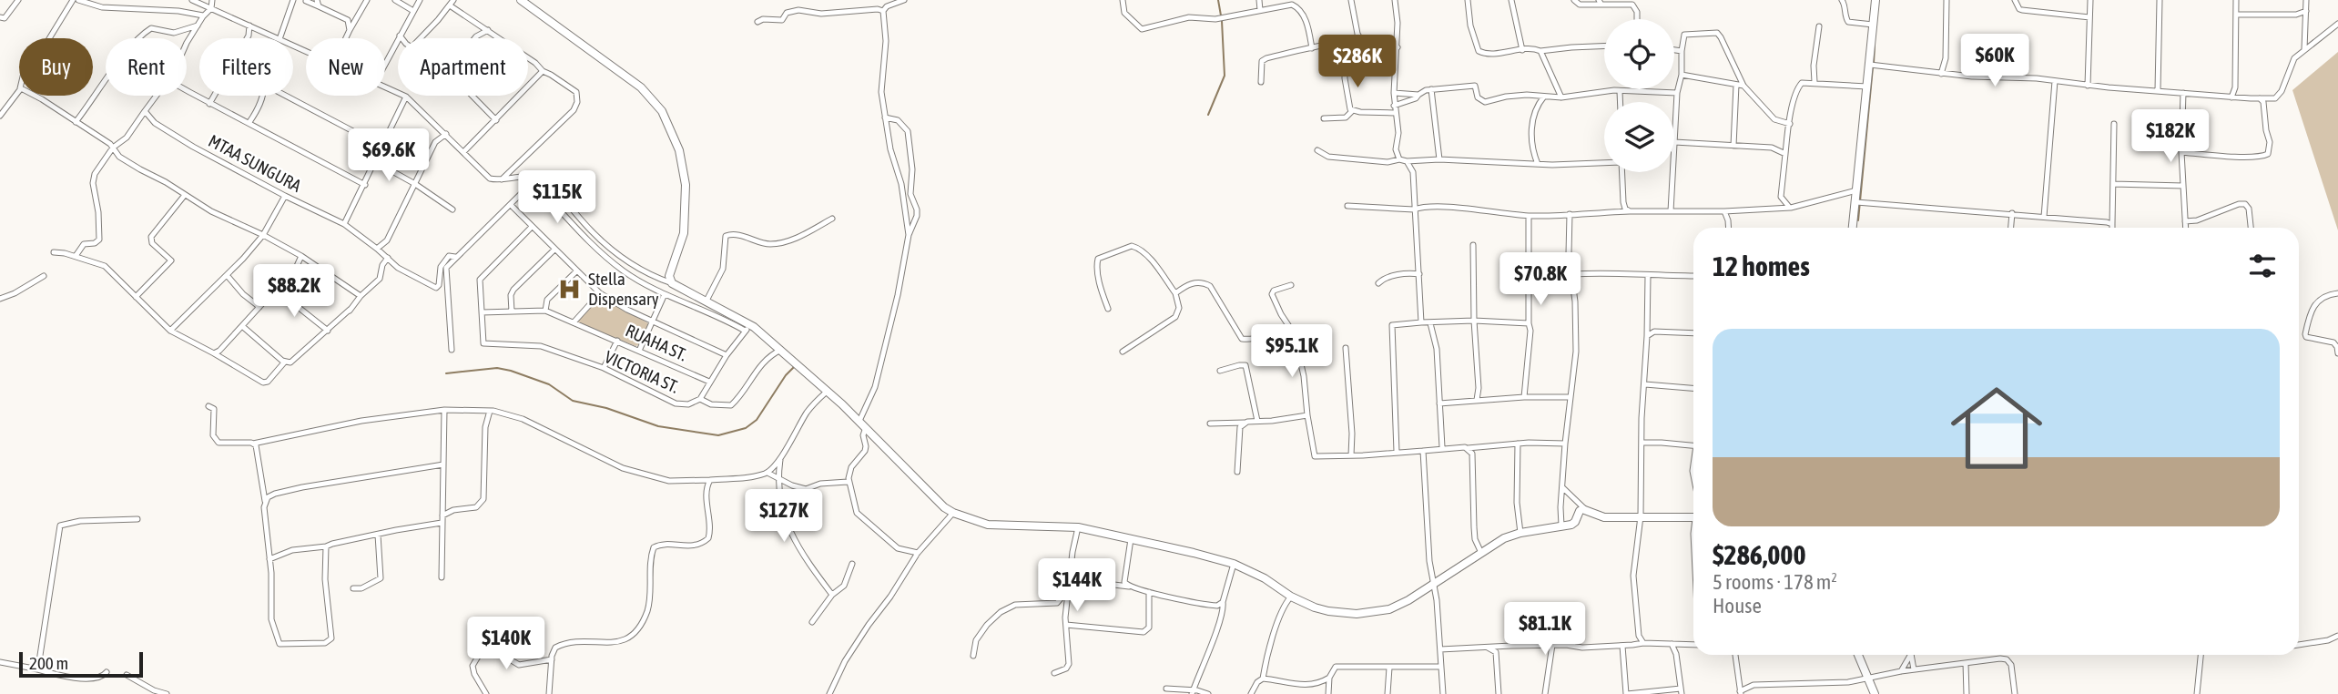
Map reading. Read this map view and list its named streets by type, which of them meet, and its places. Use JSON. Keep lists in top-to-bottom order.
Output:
{
  "streets": {
    "street": ["MTAA SUNGURA", "RUAHA ST.", "VICTORIA ST."]
  },
  "crossings": [
    ["RUAHA ST.", "VICTORIA ST."]
  ],
  "places": {
    "hospital": ["Stella Dispensary"]
  },
  "scale_bar": "200 m",
  "page": {
    "price": [
      "$60K",
      "$286K",
      "$182K",
      "$69.6K",
      "$115K",
      "$70.8K",
      "$88.2K",
      "$95.1K",
      "$127K",
      "$144K",
      "$81.1K",
      "$140K"
    ],
    "chip": [
      "Buy",
      "Rent",
      "Filters",
      "New",
      "Apartment"
    ],
    "heading": "12 homes",
    "list": [
      {
        "name": "$286,000",
        "note": "5 rooms · 178 m² · House"
      }
    ],
    "scale": "200 m"
  }
}
